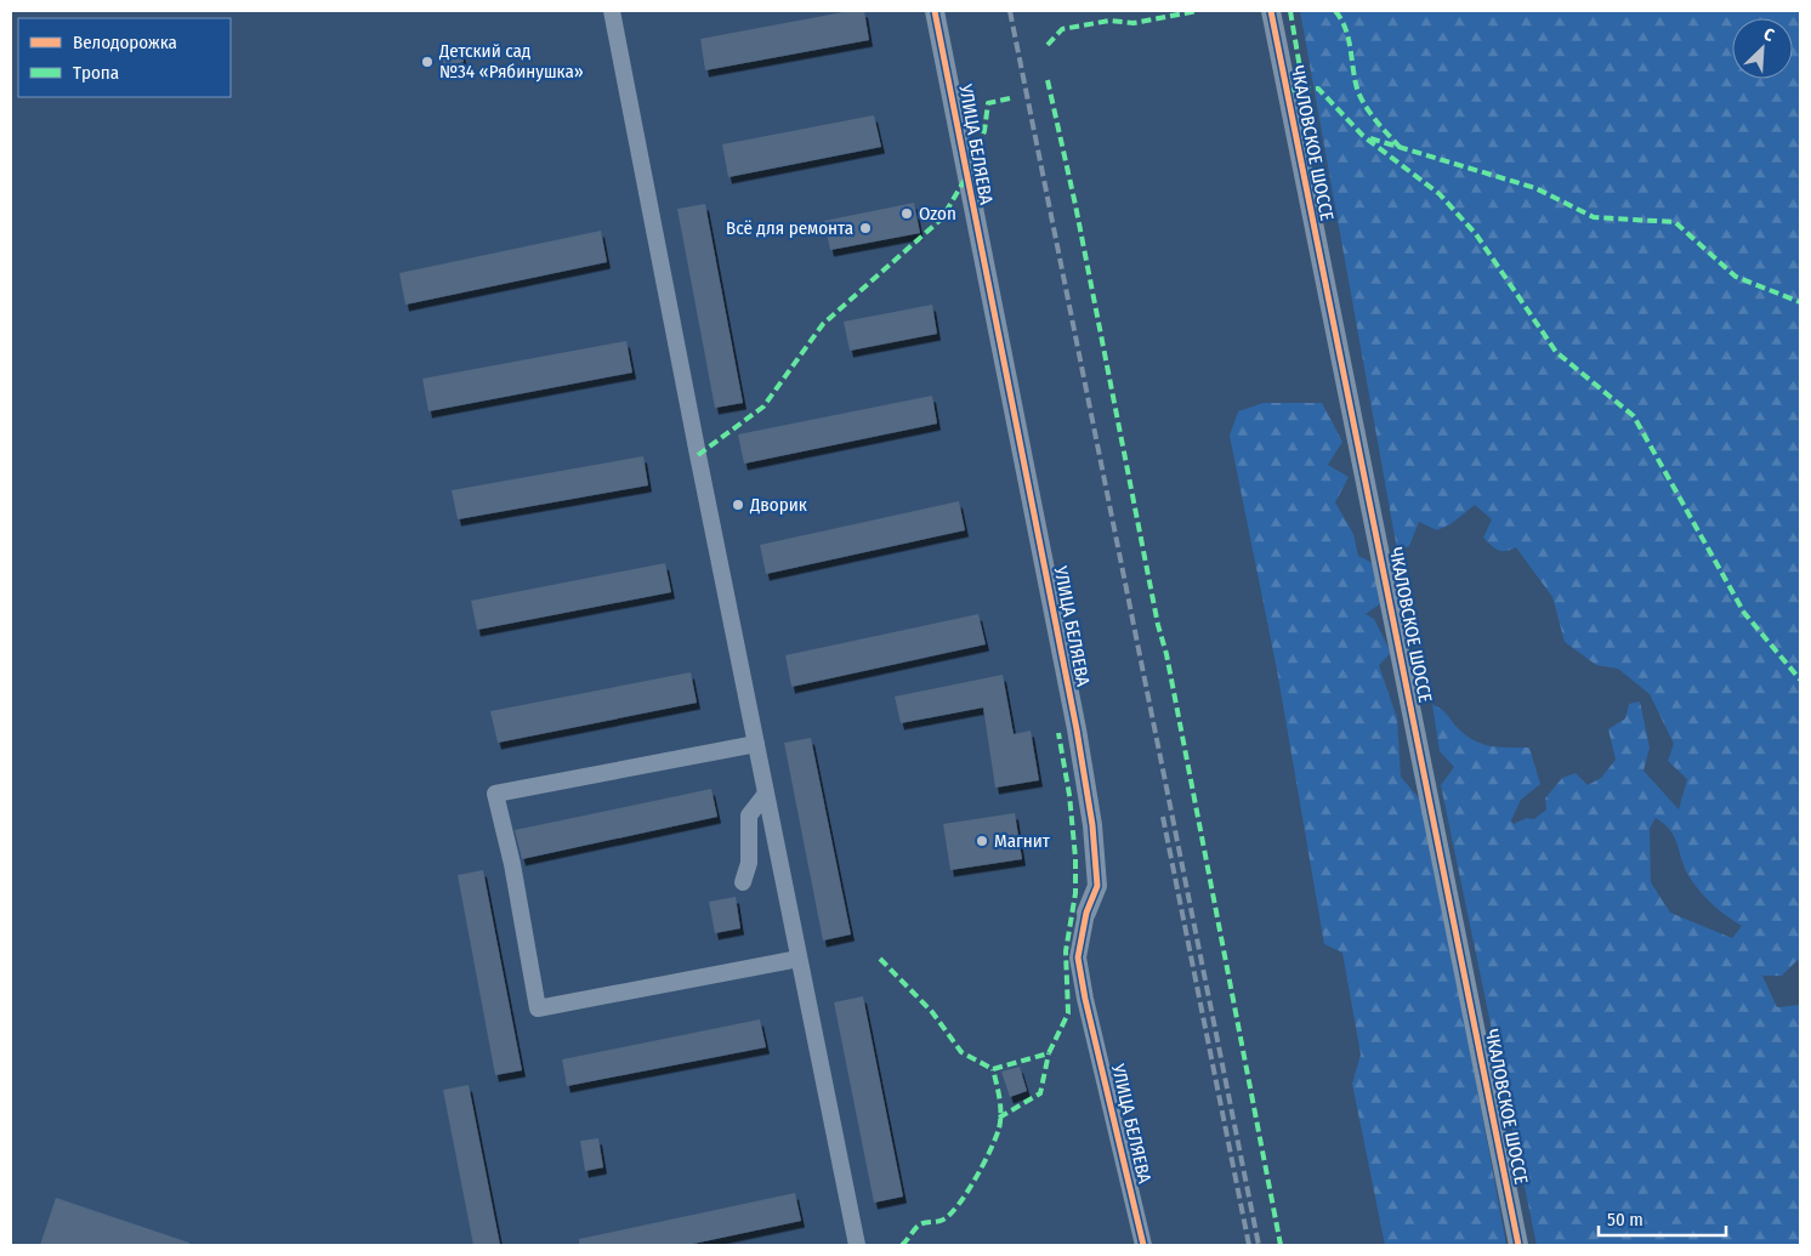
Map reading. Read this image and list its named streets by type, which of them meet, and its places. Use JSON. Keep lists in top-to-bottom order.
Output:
{
  "streets": {
    "street": ["ЧКАЛОВСКОЕ ШОССЕ", "УЛИЦА БЕЛЯЕВА"]
  },
  "places": [
    "Детский сад №34 «Рябинушка»",
    "Ozon",
    "Всё для ремонта",
    "Дворик",
    "Магнит"
  ],
  "legend": ["Велодорожка", "Тропа"],
  "scale_bar": "50 m",
  "north": "top right"
}
